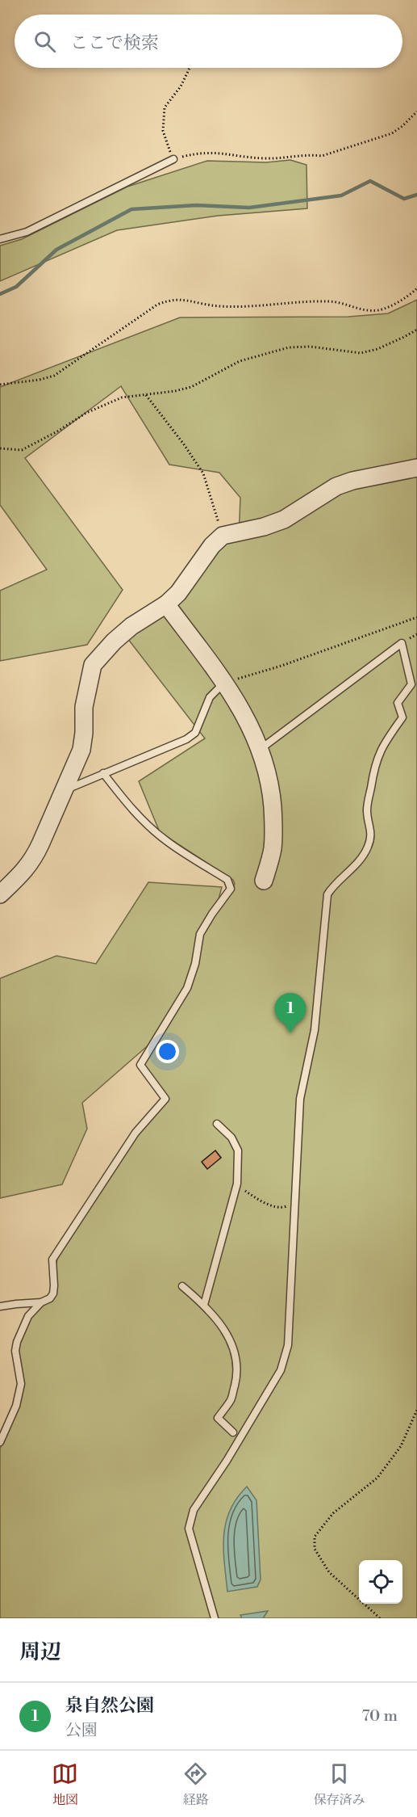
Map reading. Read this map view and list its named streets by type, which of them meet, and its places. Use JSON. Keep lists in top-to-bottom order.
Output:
{
  "page": {
    "search": "ここで検索",
    "pins": "1",
    "heading": "周辺",
    "list": [
      {
        "mark": "1",
        "name": "泉自然公園",
        "note": "公園",
        "value": "70 m"
      }
    ],
    "nav": ["地図", "経路", "保存済み"]
  }
}
